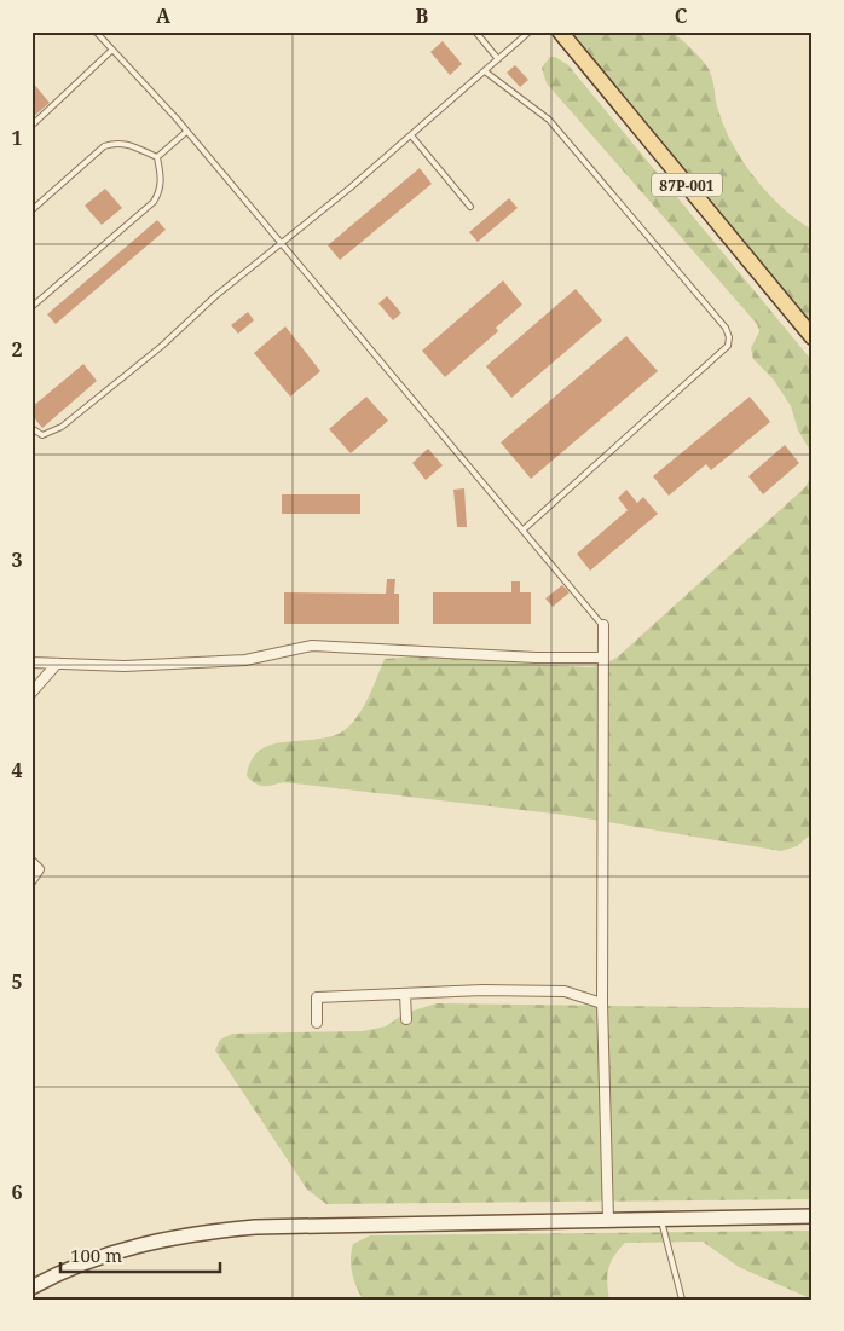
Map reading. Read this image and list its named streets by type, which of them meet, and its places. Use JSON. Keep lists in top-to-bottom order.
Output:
{
  "streets": {
    "main road": ["87Р-001"]
  },
  "scale_bar": "100 m",
  "grid": {
    "columns": ["A", "B", "C"],
    "rows": [
      "1",
      "2",
      "3",
      "4",
      "5",
      "6"
    ]
  }
}
